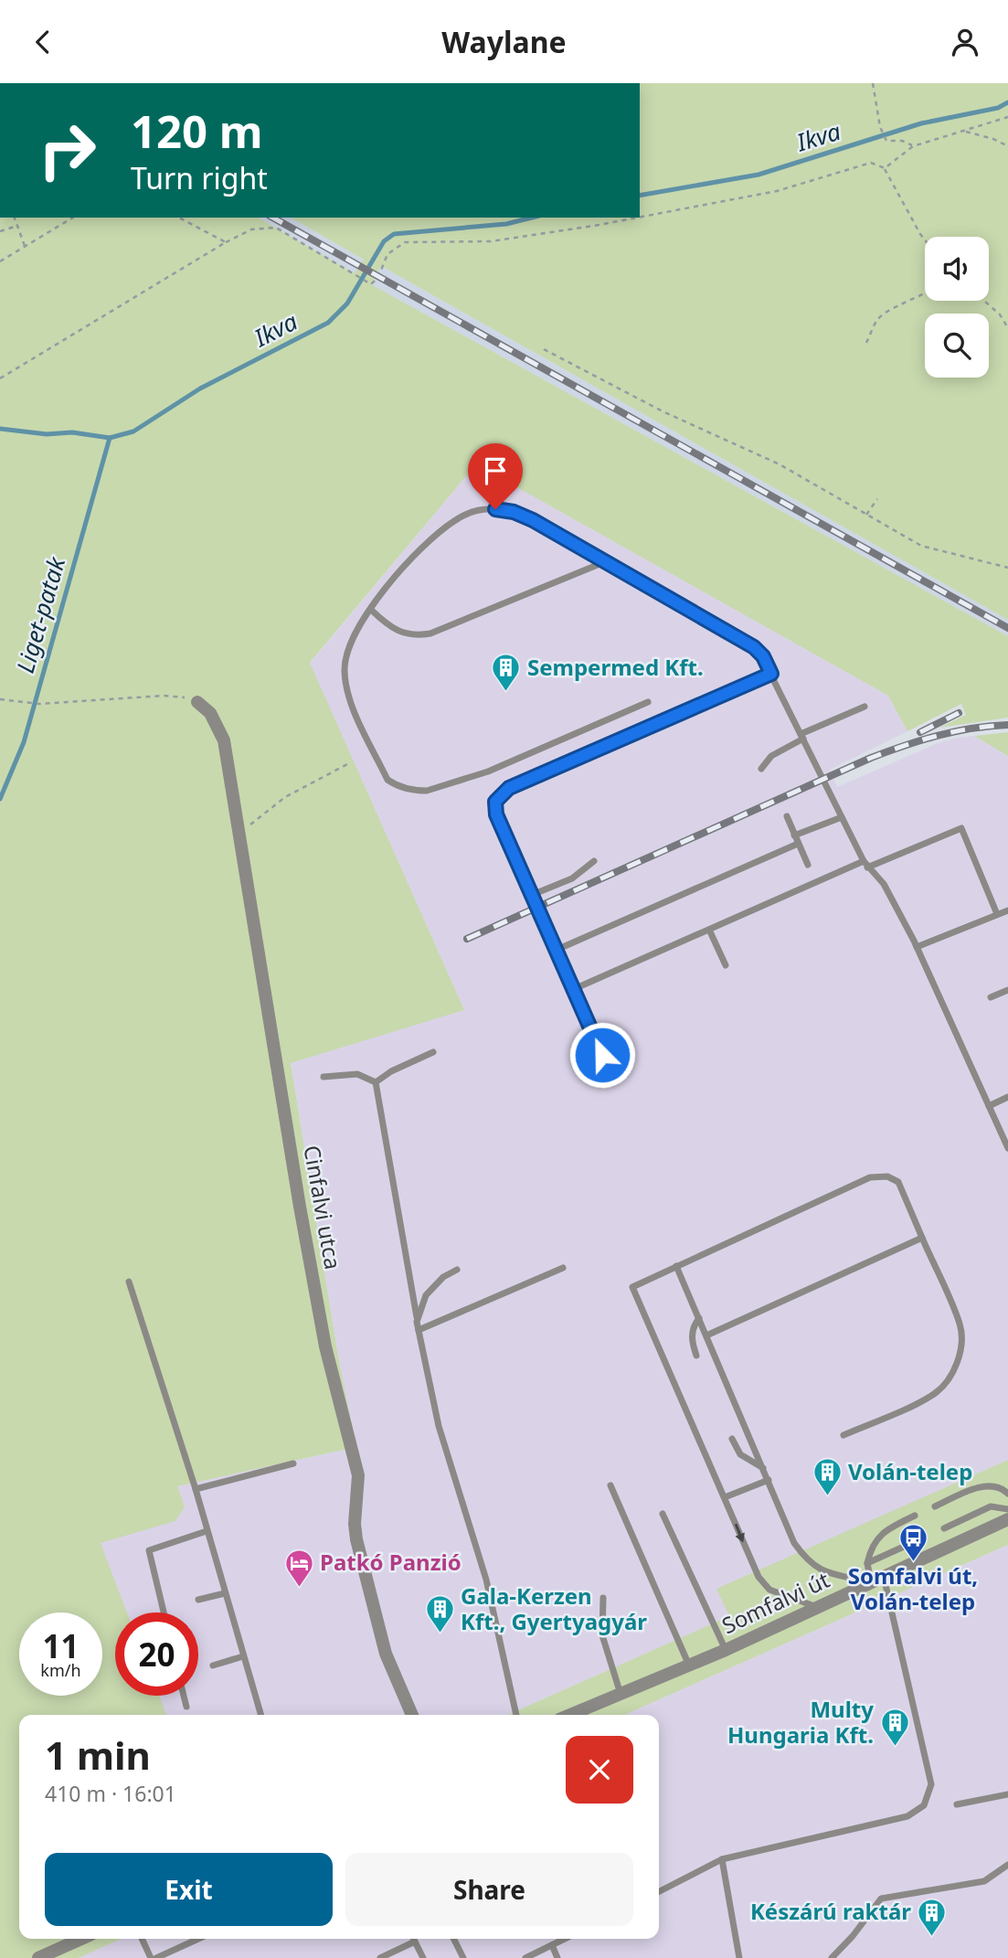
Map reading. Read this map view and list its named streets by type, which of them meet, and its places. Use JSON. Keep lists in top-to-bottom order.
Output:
{
  "streets": {
    "street": ["Cinfalvi utca", "Somfalvi út"]
  },
  "water": ["Ikva", "Liget-patak"],
  "places": {
    "building": [
      "Sempermed Kft.",
      "Volán-telep",
      "Gala-Kerzen Kft., Gyertyagyár",
      "Multy Hungaria Kft.",
      "Készárú raktár"
    ],
    "bus stop": ["Somfalvi út, Volán-telep"],
    "hotel": ["Patkó Panzió"]
  },
  "page": {
    "header": "Waylane",
    "turn": ["120 m", "Turn right"],
    "speed": "11 km/h",
    "limit": "20",
    "heading": ["1 min", "410 m · 16:01"],
    "buttons": ["Exit", "Share"]
  }
}
